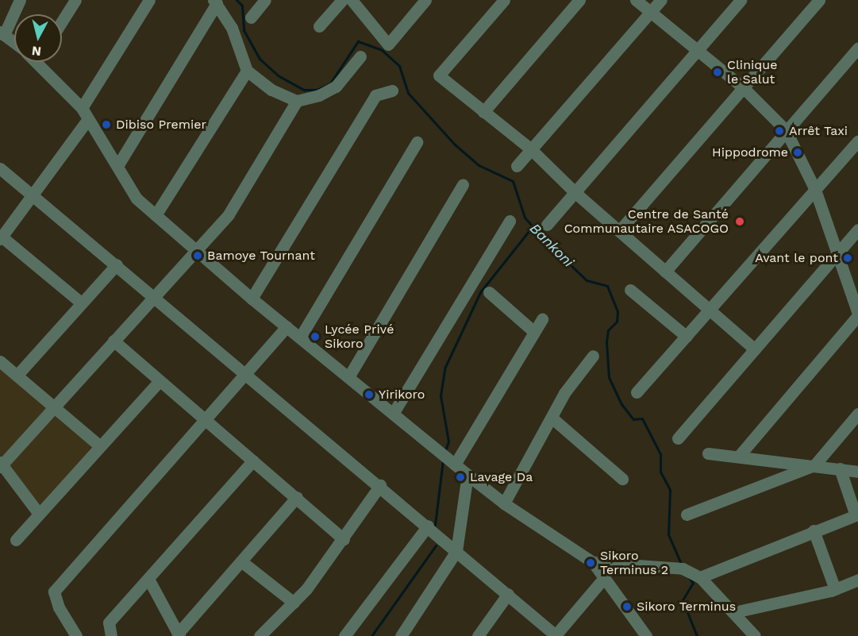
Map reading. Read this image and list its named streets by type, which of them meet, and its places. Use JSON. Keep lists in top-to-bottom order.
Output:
{
  "water": ["Bankoni"],
  "places": [
    "Clinique le Salut",
    "Dibiso Premier",
    "Arrêt Taxi",
    "Hippodrome",
    "Centre de Santé Communautaire ASACOGO",
    "Bamoye Tournant",
    "Avant le pont",
    "Lycée Privé Sikoro",
    "Yirikoro",
    "Lavage Da",
    "Sikoro Terminus 2",
    "Sikoro Terminus"
  ],
  "north": "bottom"
}
